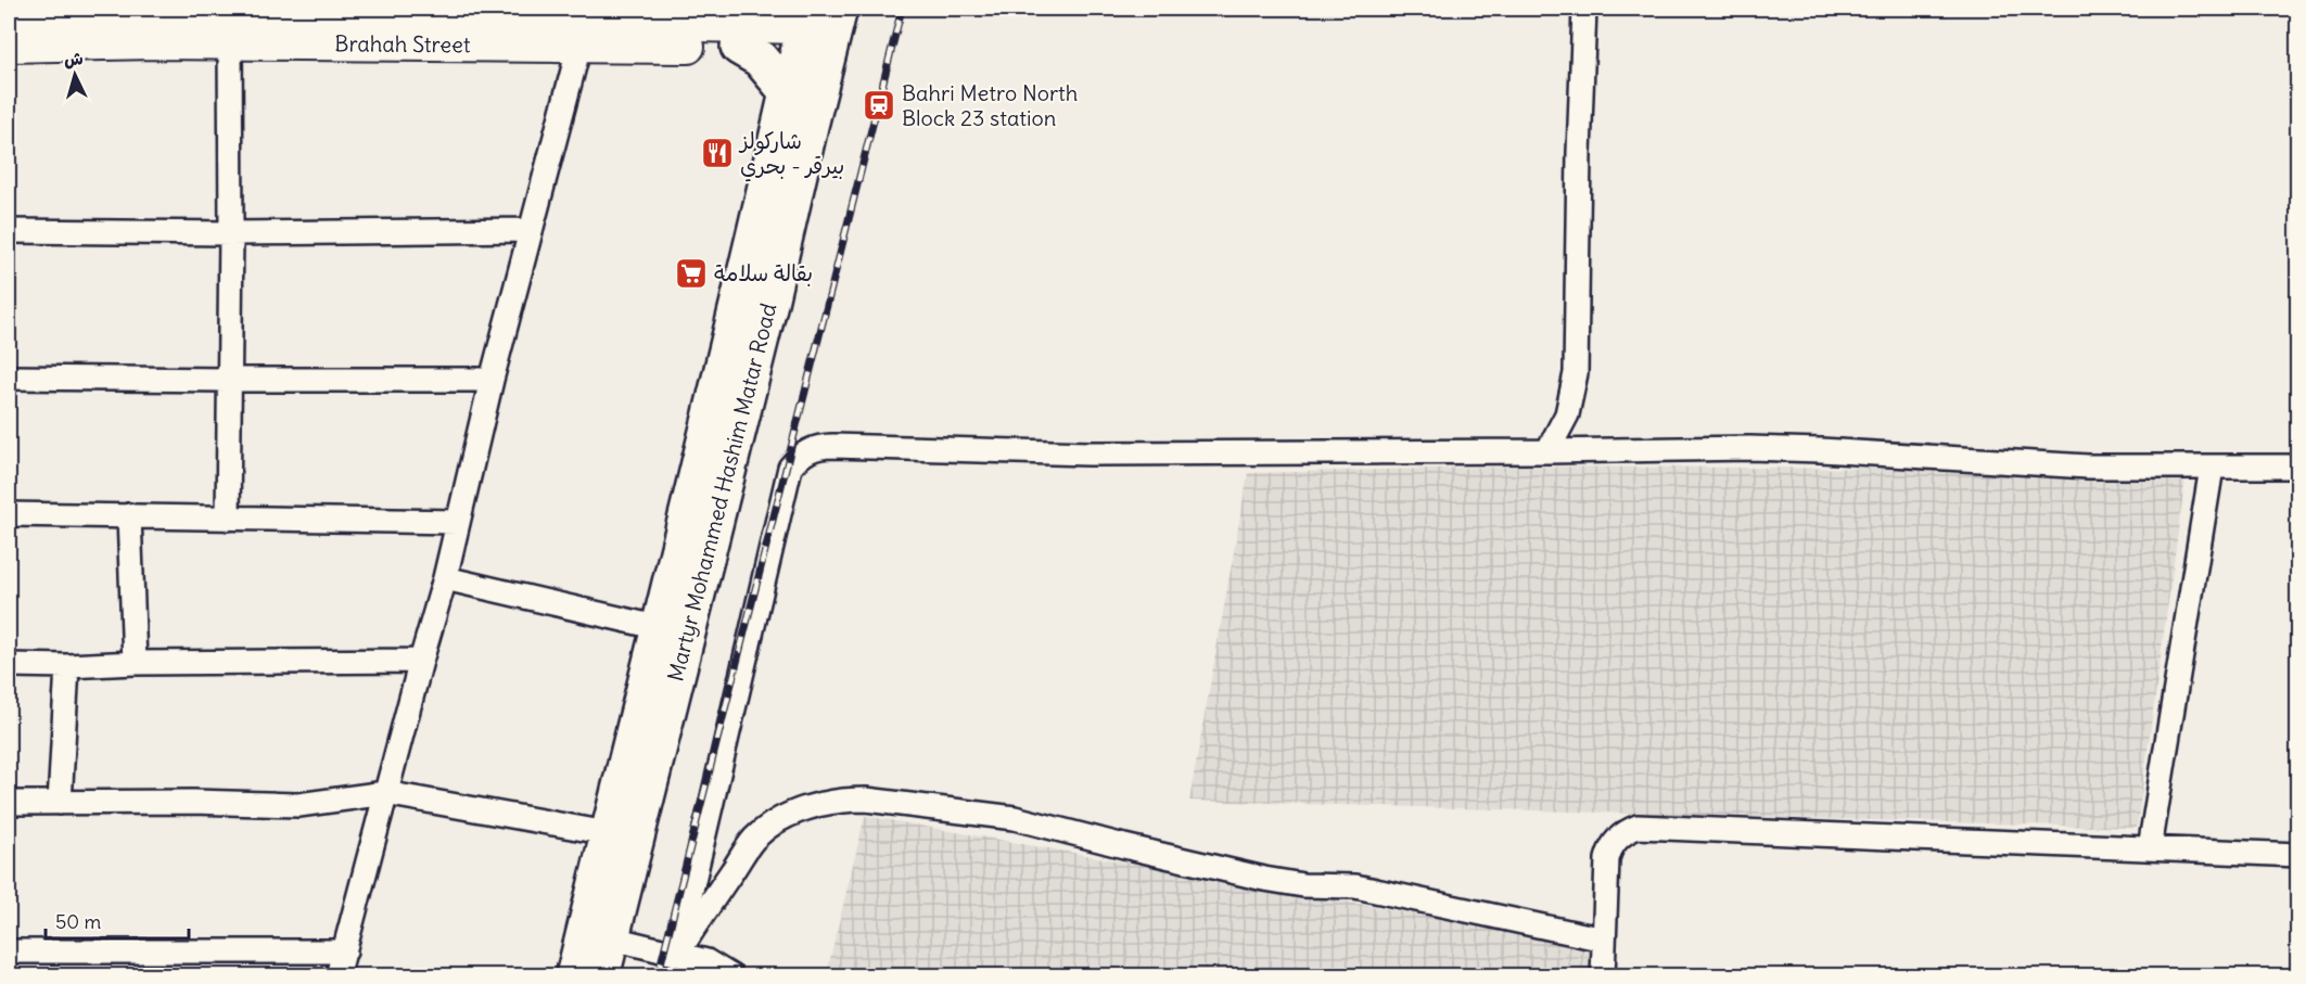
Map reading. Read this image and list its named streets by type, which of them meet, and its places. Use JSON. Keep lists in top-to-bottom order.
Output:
{
  "streets": {
    "main road": ["Martyr Mohammed Hashim Matar Road"],
    "street": ["Brahah Street"]
  },
  "crossings": [
    ["Brahah Street", "Martyr Mohammed Hashim Matar Road"]
  ],
  "places": {
    "station": ["Bahri Metro North Block 23 station"],
    "restaurant": ["شاركولز بيرقر - بحري"],
    "supermarket": ["بقالة سلامة"]
  },
  "scale_bar": "50 m",
  "north": "top"
}
